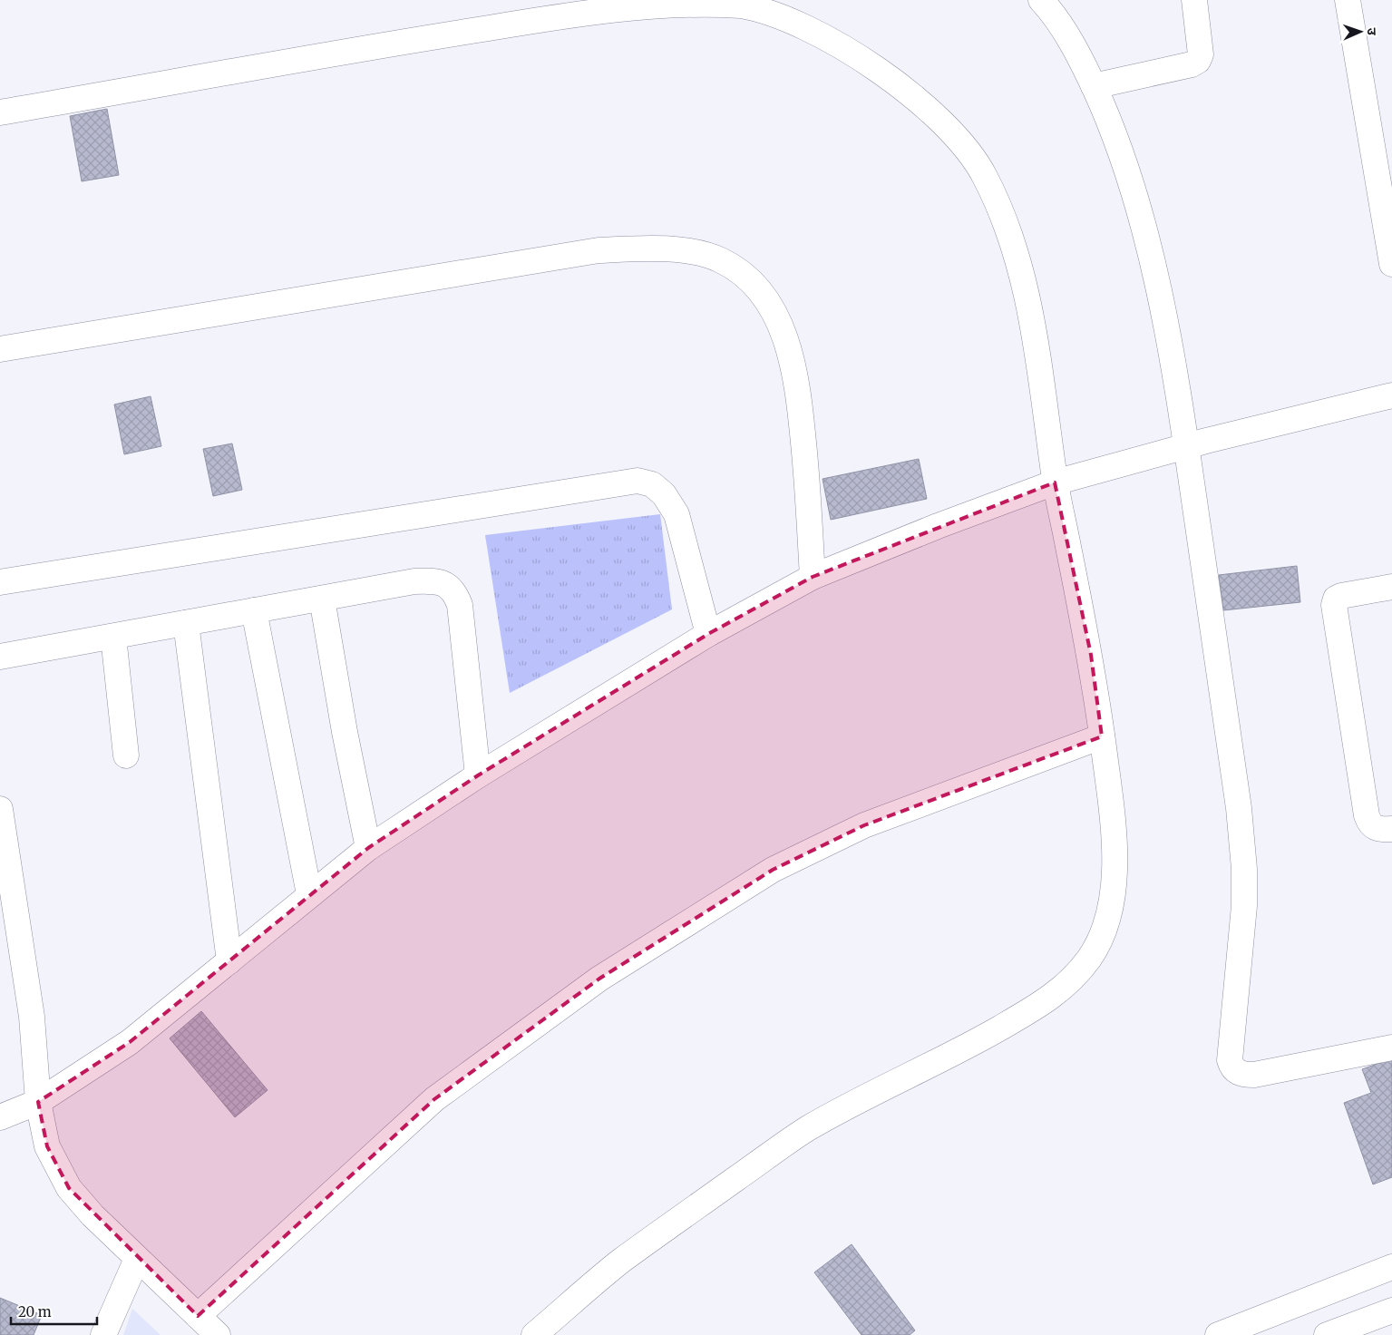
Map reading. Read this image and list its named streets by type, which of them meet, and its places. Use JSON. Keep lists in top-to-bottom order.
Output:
{
  "scale_bar": "20 m",
  "north": "right"
}
